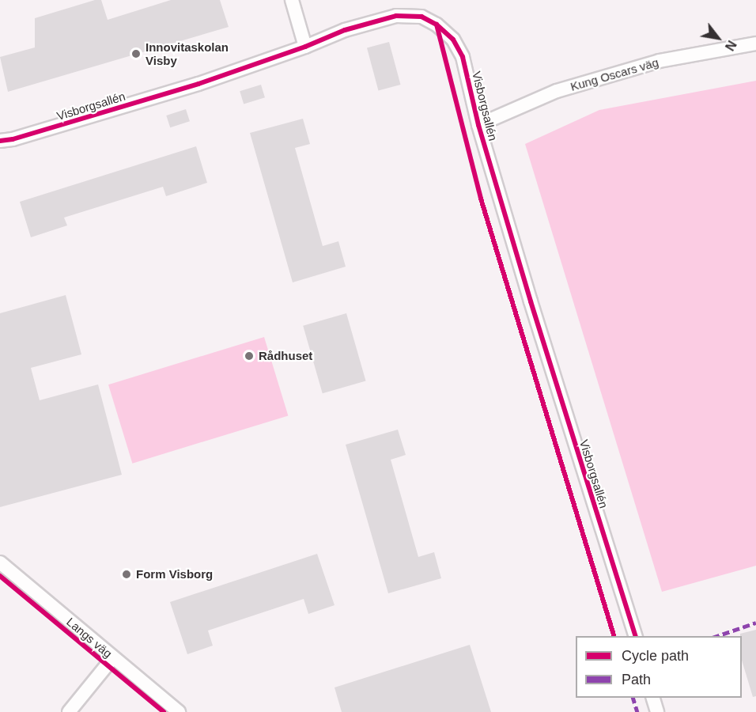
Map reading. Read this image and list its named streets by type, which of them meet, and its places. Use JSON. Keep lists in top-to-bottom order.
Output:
{
  "streets": {
    "street": ["Kung Oscars väg", "Visborgsallén", "Langs väg"]
  },
  "crossings": [
    ["Kung Oscars väg", "Visborgsallén"]
  ],
  "places": ["Innovitaskolan Visby", "Rådhuset", "Form Visborg"],
  "legend": ["Cycle path", "Path"],
  "north": "bottom right"
}
